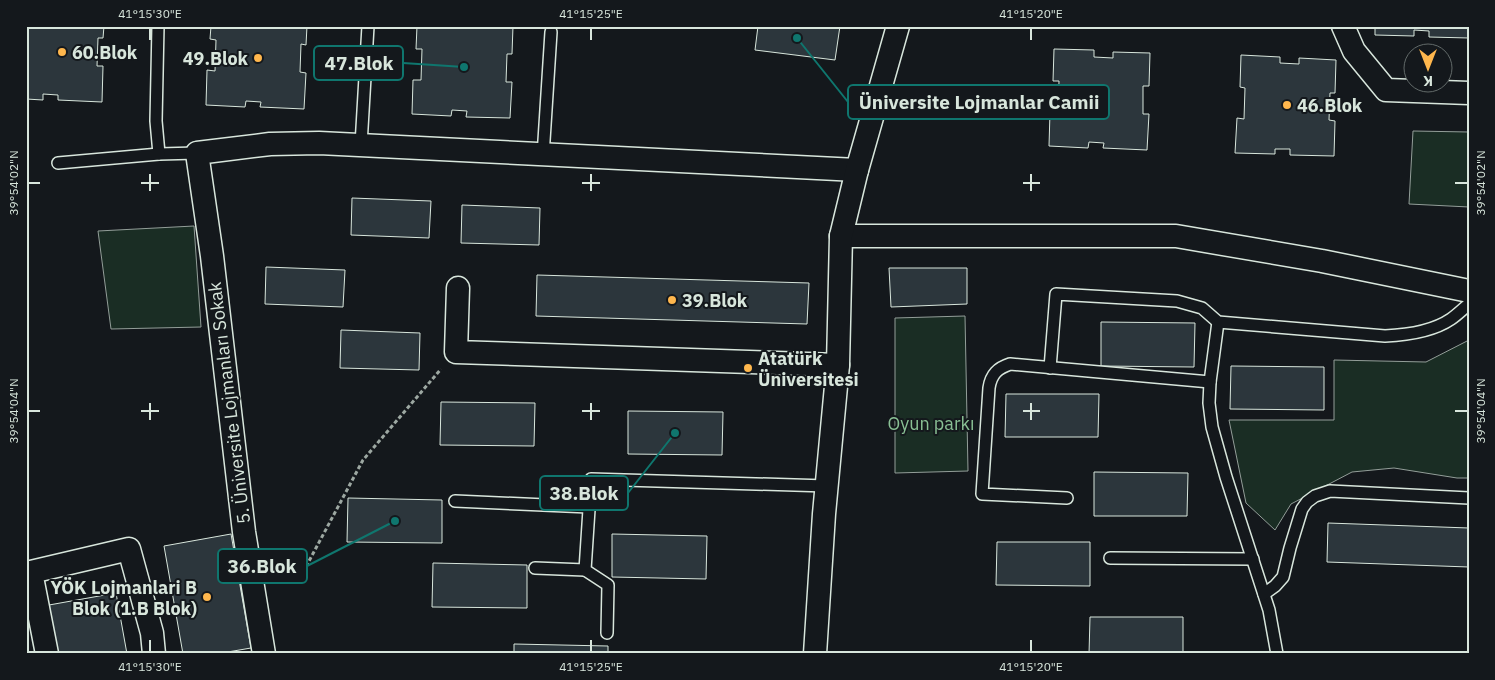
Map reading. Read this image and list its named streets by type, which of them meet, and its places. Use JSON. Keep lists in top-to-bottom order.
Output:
{
  "streets": {
    "street": ["5. Üniversite Lojmanları Sokak"]
  },
  "parks": ["Oyun parkı"],
  "places": [
    "Üniversite Lojmanlar Camii",
    "60.Blok",
    "49.Blok",
    "47.Blok",
    "46.Blok",
    "39.Blok",
    "Atatürk Üniversitesi",
    "38.Blok",
    "36.Blok",
    "YÖK Lojmanlari B Blok (1.B Blok)"
  ],
  "north": "bottom",
  "coordinates": [
    "41°15'30\"E",
    "41°15'25\"E",
    "41°15'20\"E",
    "39°54'02\"N",
    "39°54'04\"N"
  ]
}
